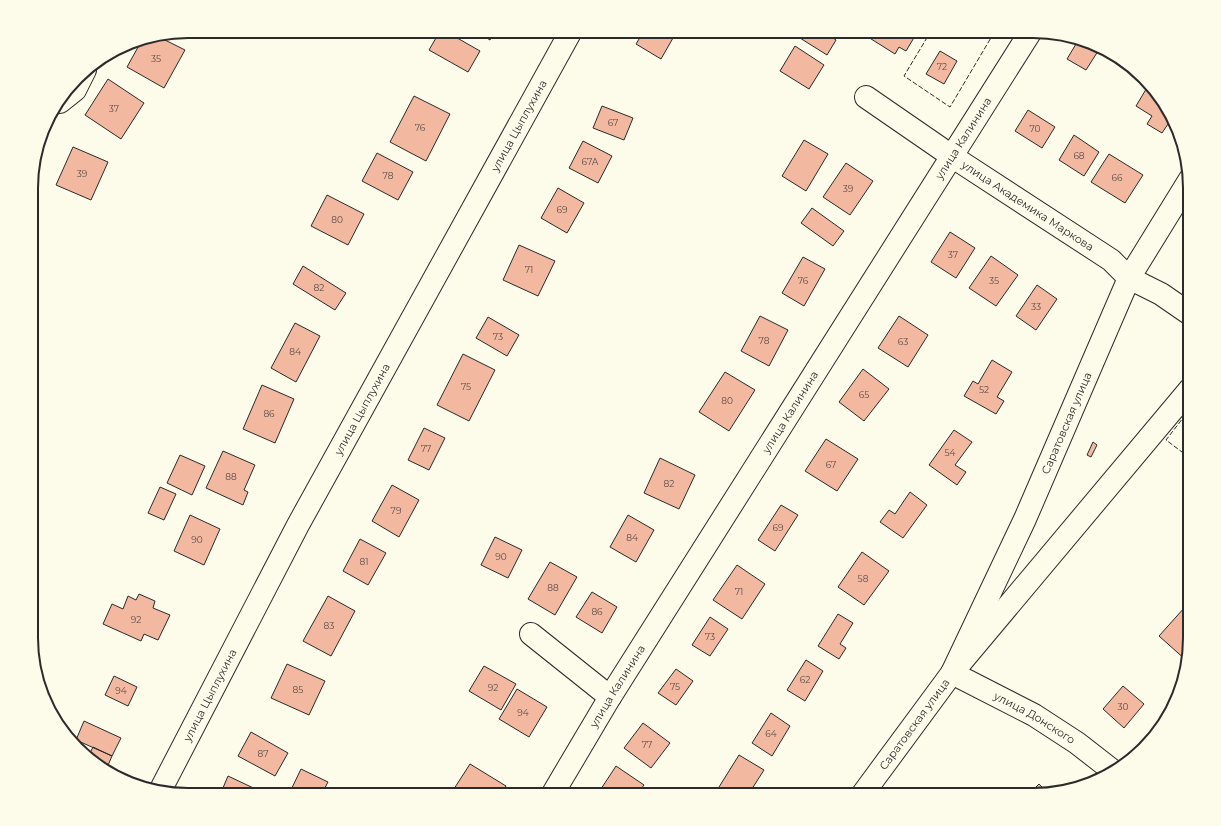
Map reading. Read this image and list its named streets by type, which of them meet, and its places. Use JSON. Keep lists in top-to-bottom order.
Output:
{
  "streets": {
    "street": [
      "улица Цыплухина",
      "улица Калинина",
      "улица Академика Маркова",
      "Саратовская улица",
      "улица Донского"
    ]
  },
  "crossings": [
    ["улица Калинина", "улица Академика Маркова"],
    ["улица Академика Маркова", "Саратовская улица"],
    ["Саратовская улица", "улица Донского"]
  ],
  "house_numbers": [
    "35",
    "72",
    "37",
    "67",
    "76",
    "70",
    "68",
    "67А",
    "39",
    "78",
    "66",
    "39",
    "69",
    "80",
    "37",
    "71",
    "76",
    "35",
    "82",
    "33",
    "73",
    "78",
    "63",
    "84",
    "75",
    "52",
    "65",
    "80",
    "86",
    "77",
    "54",
    "67",
    "88",
    "82",
    "79",
    "69",
    "84",
    "90",
    "90",
    "81",
    "58",
    "88",
    "71",
    "86",
    "92",
    "83",
    "73",
    "62",
    "75",
    "92",
    "85",
    "94",
    "30",
    "94",
    "64",
    "77",
    "87"
  ]
}
